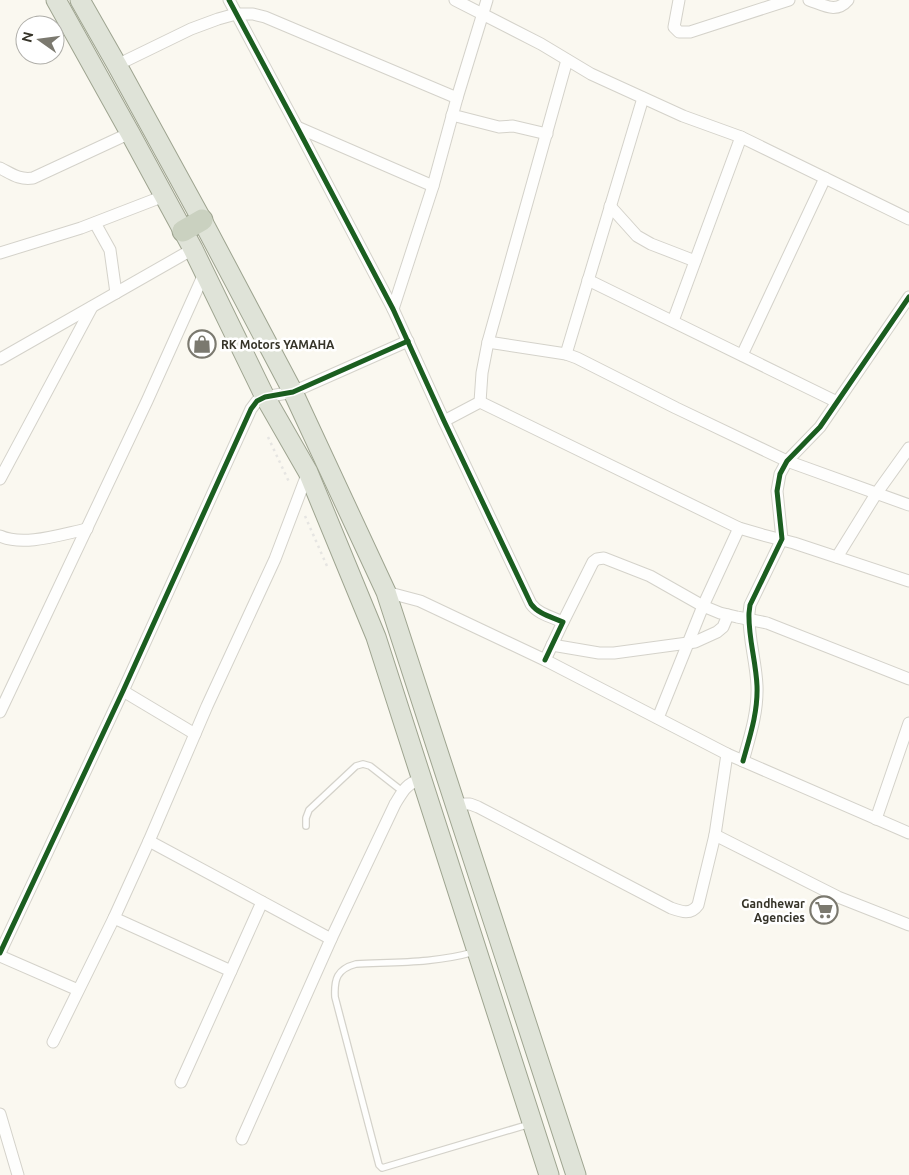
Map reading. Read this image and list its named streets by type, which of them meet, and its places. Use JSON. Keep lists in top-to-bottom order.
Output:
{
  "places": {
    "shop": ["RK Motors YAMAHA"],
    "supermarket": ["Gandhewar Agencies"]
  },
  "north": "left"
}
